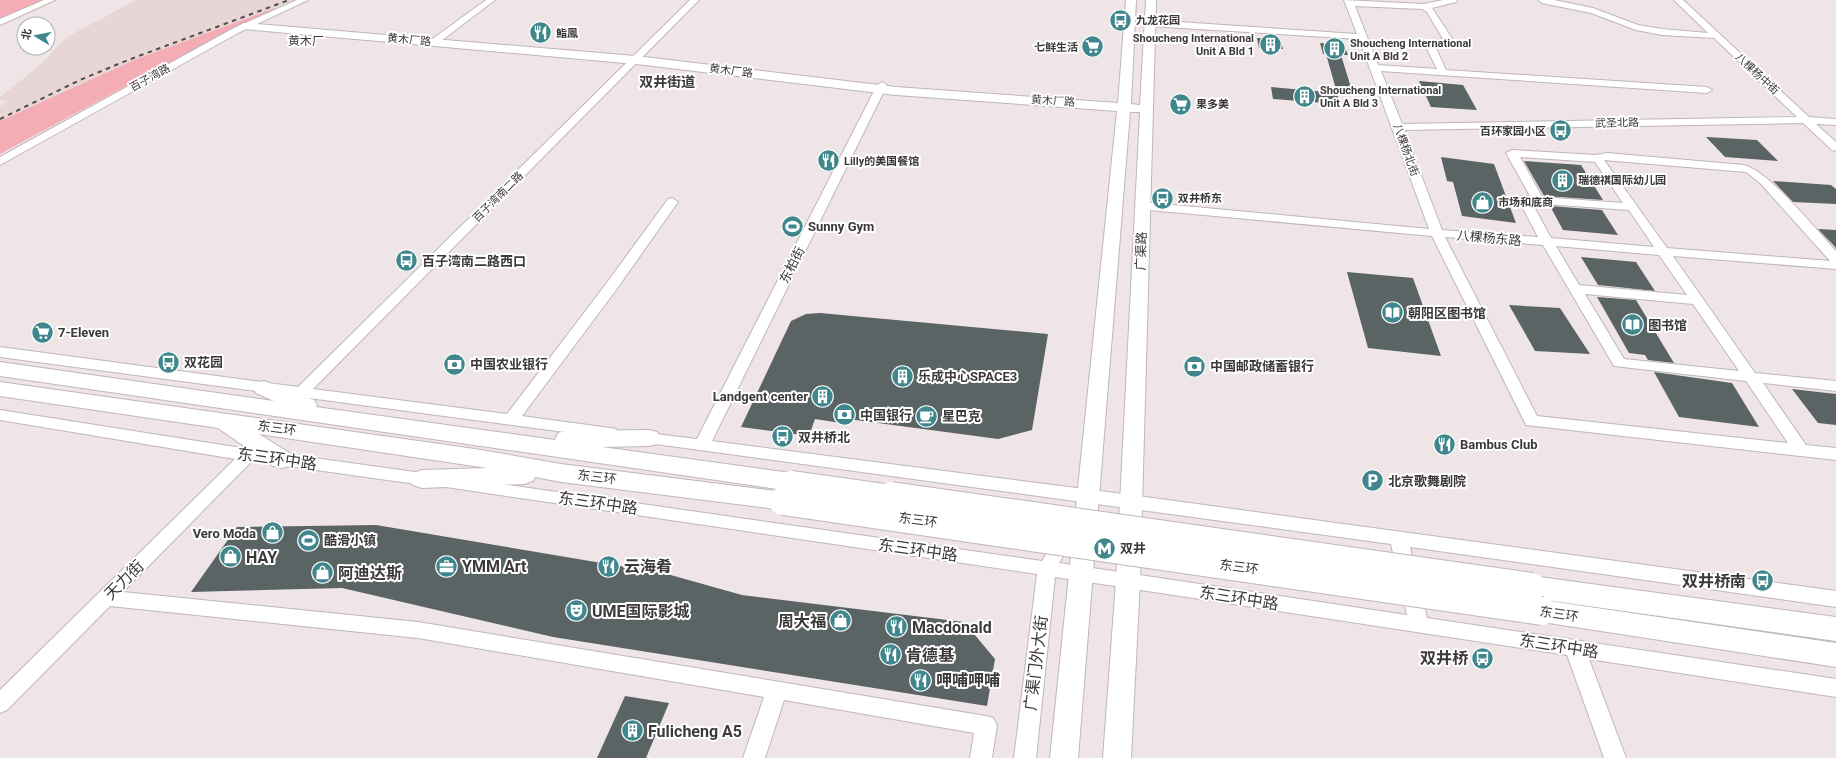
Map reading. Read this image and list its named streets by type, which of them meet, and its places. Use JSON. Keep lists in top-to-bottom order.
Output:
{
  "streets": {
    "highway": ["东三环"],
    "main road": ["黄木厂路", "广渠路"],
    "street": [
      "八棵杨中街",
      "百子湾路",
      "武圣北路",
      "八棵杨北街",
      "百子湾南二路",
      "八棵杨东路",
      "东柏街",
      "东三环中路",
      "天力街",
      "广渠门外大街"
    ]
  },
  "crossings": [
    ["黄木厂路", "百子湾路"],
    ["黄木厂路", "百子湾南二路"],
    ["黄木厂路", "广渠路"],
    ["黄木厂路", "东柏街"],
    ["八棵杨中街", "武圣北路"],
    ["武圣北路", "八棵杨北街"],
    ["八棵杨北街", "八棵杨东路"],
    ["八棵杨东路", "广渠路"],
    ["广渠路", "东三环中路"],
    ["东三环中路", "天力街"],
    ["东三环中路", "广渠门外大街"]
  ],
  "districts": ["黄木厂", "双井街道"],
  "places": {
    "bus stop": [
      "九龙花园",
      "百环家园小区",
      "双井桥东",
      "百子湾南二路西口",
      "双花园",
      "双井桥北",
      "双井桥南",
      "双井桥"
    ],
    "restaurant": [
      "鮨鳳",
      "Lilly的美国餐馆",
      "Bambus Club",
      "云海肴",
      "Macdonald",
      "肯德基",
      "呷哺呷哺"
    ],
    "building": [
      "Shoucheng International Unit A Bld 1",
      "Shoucheng International Unit A Bld 2",
      "Shoucheng International Unit A Bld 3",
      "瑞德祺国际幼儿园",
      "乐成中心SPACE3",
      "Landgent center",
      "Fulicheng A5"
    ],
    "supermarket": ["七鲜生活", "果多美", "7-Eleven"],
    "shop": [
      "市场和底商",
      "Vero Moda",
      "HAY",
      "阿迪达斯",
      "周大福"
    ],
    "sports": ["Sunny Gym", "酷滑小镇"],
    "library": ["朝阳区图书馆", "图书馆"],
    "bank": ["中国农业银行", "中国邮政储蓄银行", "中国银行"],
    "cafe": ["星巴克"],
    "parking": ["北京歌舞剧院"],
    "metro station": ["双井"],
    "office": ["YMM Art"],
    "theatre": ["UME国际影城"]
  },
  "north": "left"
}
